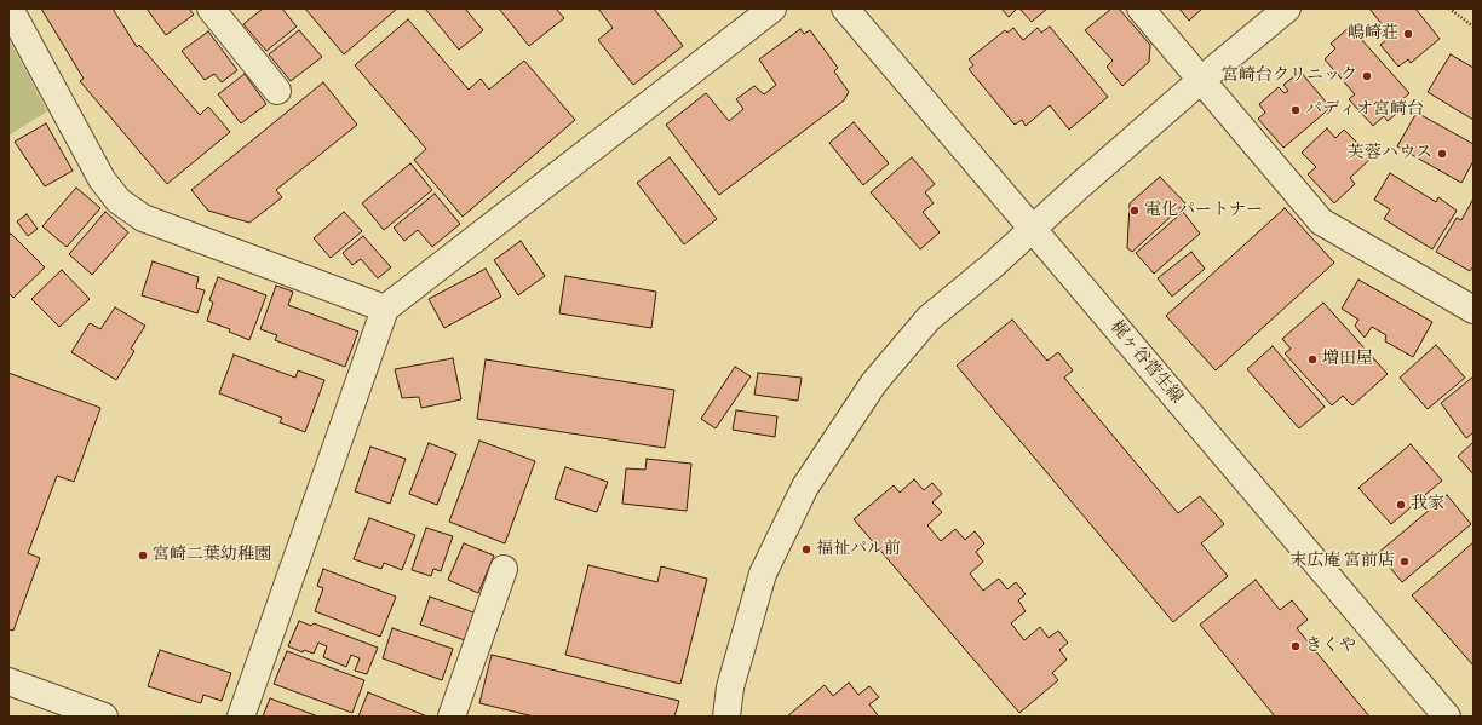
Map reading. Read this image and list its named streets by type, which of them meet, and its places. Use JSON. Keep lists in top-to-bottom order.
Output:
{
  "streets": {
    "street": ["梶ヶ谷菅生線"]
  },
  "places": [
    "嶋崎荘",
    "宮崎台クリニック",
    "パディオ宮崎台",
    "芙蓉ハウス",
    "電化パートナー",
    "増田屋",
    "我家",
    "福祉パル前",
    "宮崎二葉幼稚園",
    "末広庵 宮前店",
    "きくや"
  ]
}
